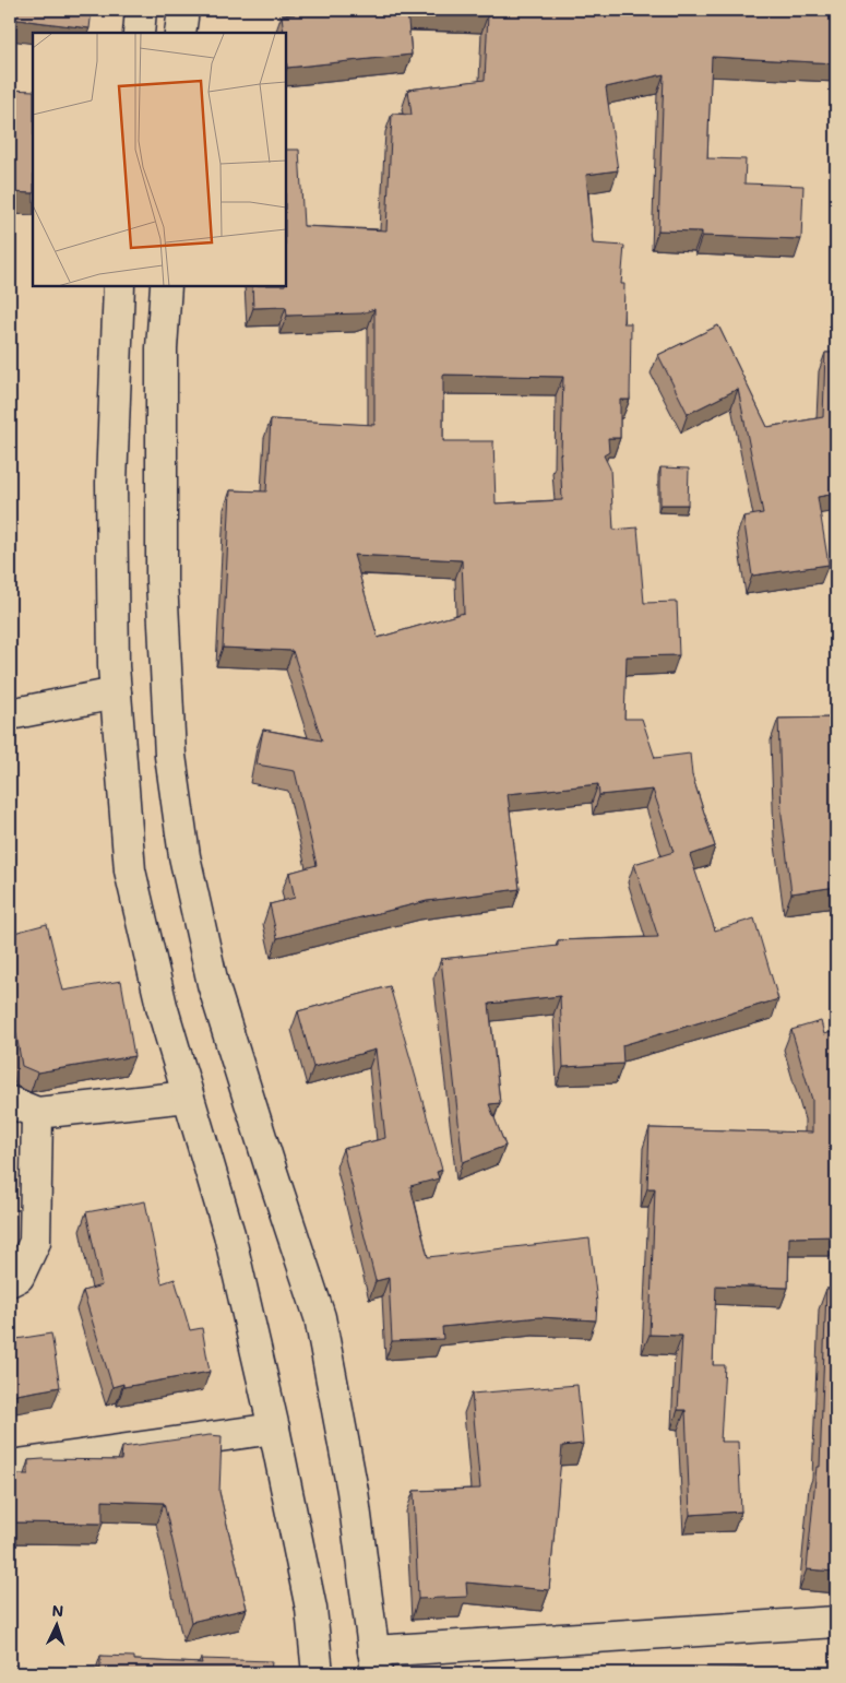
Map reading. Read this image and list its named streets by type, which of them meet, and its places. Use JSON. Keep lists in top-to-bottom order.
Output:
{
  "north": "top"
}
